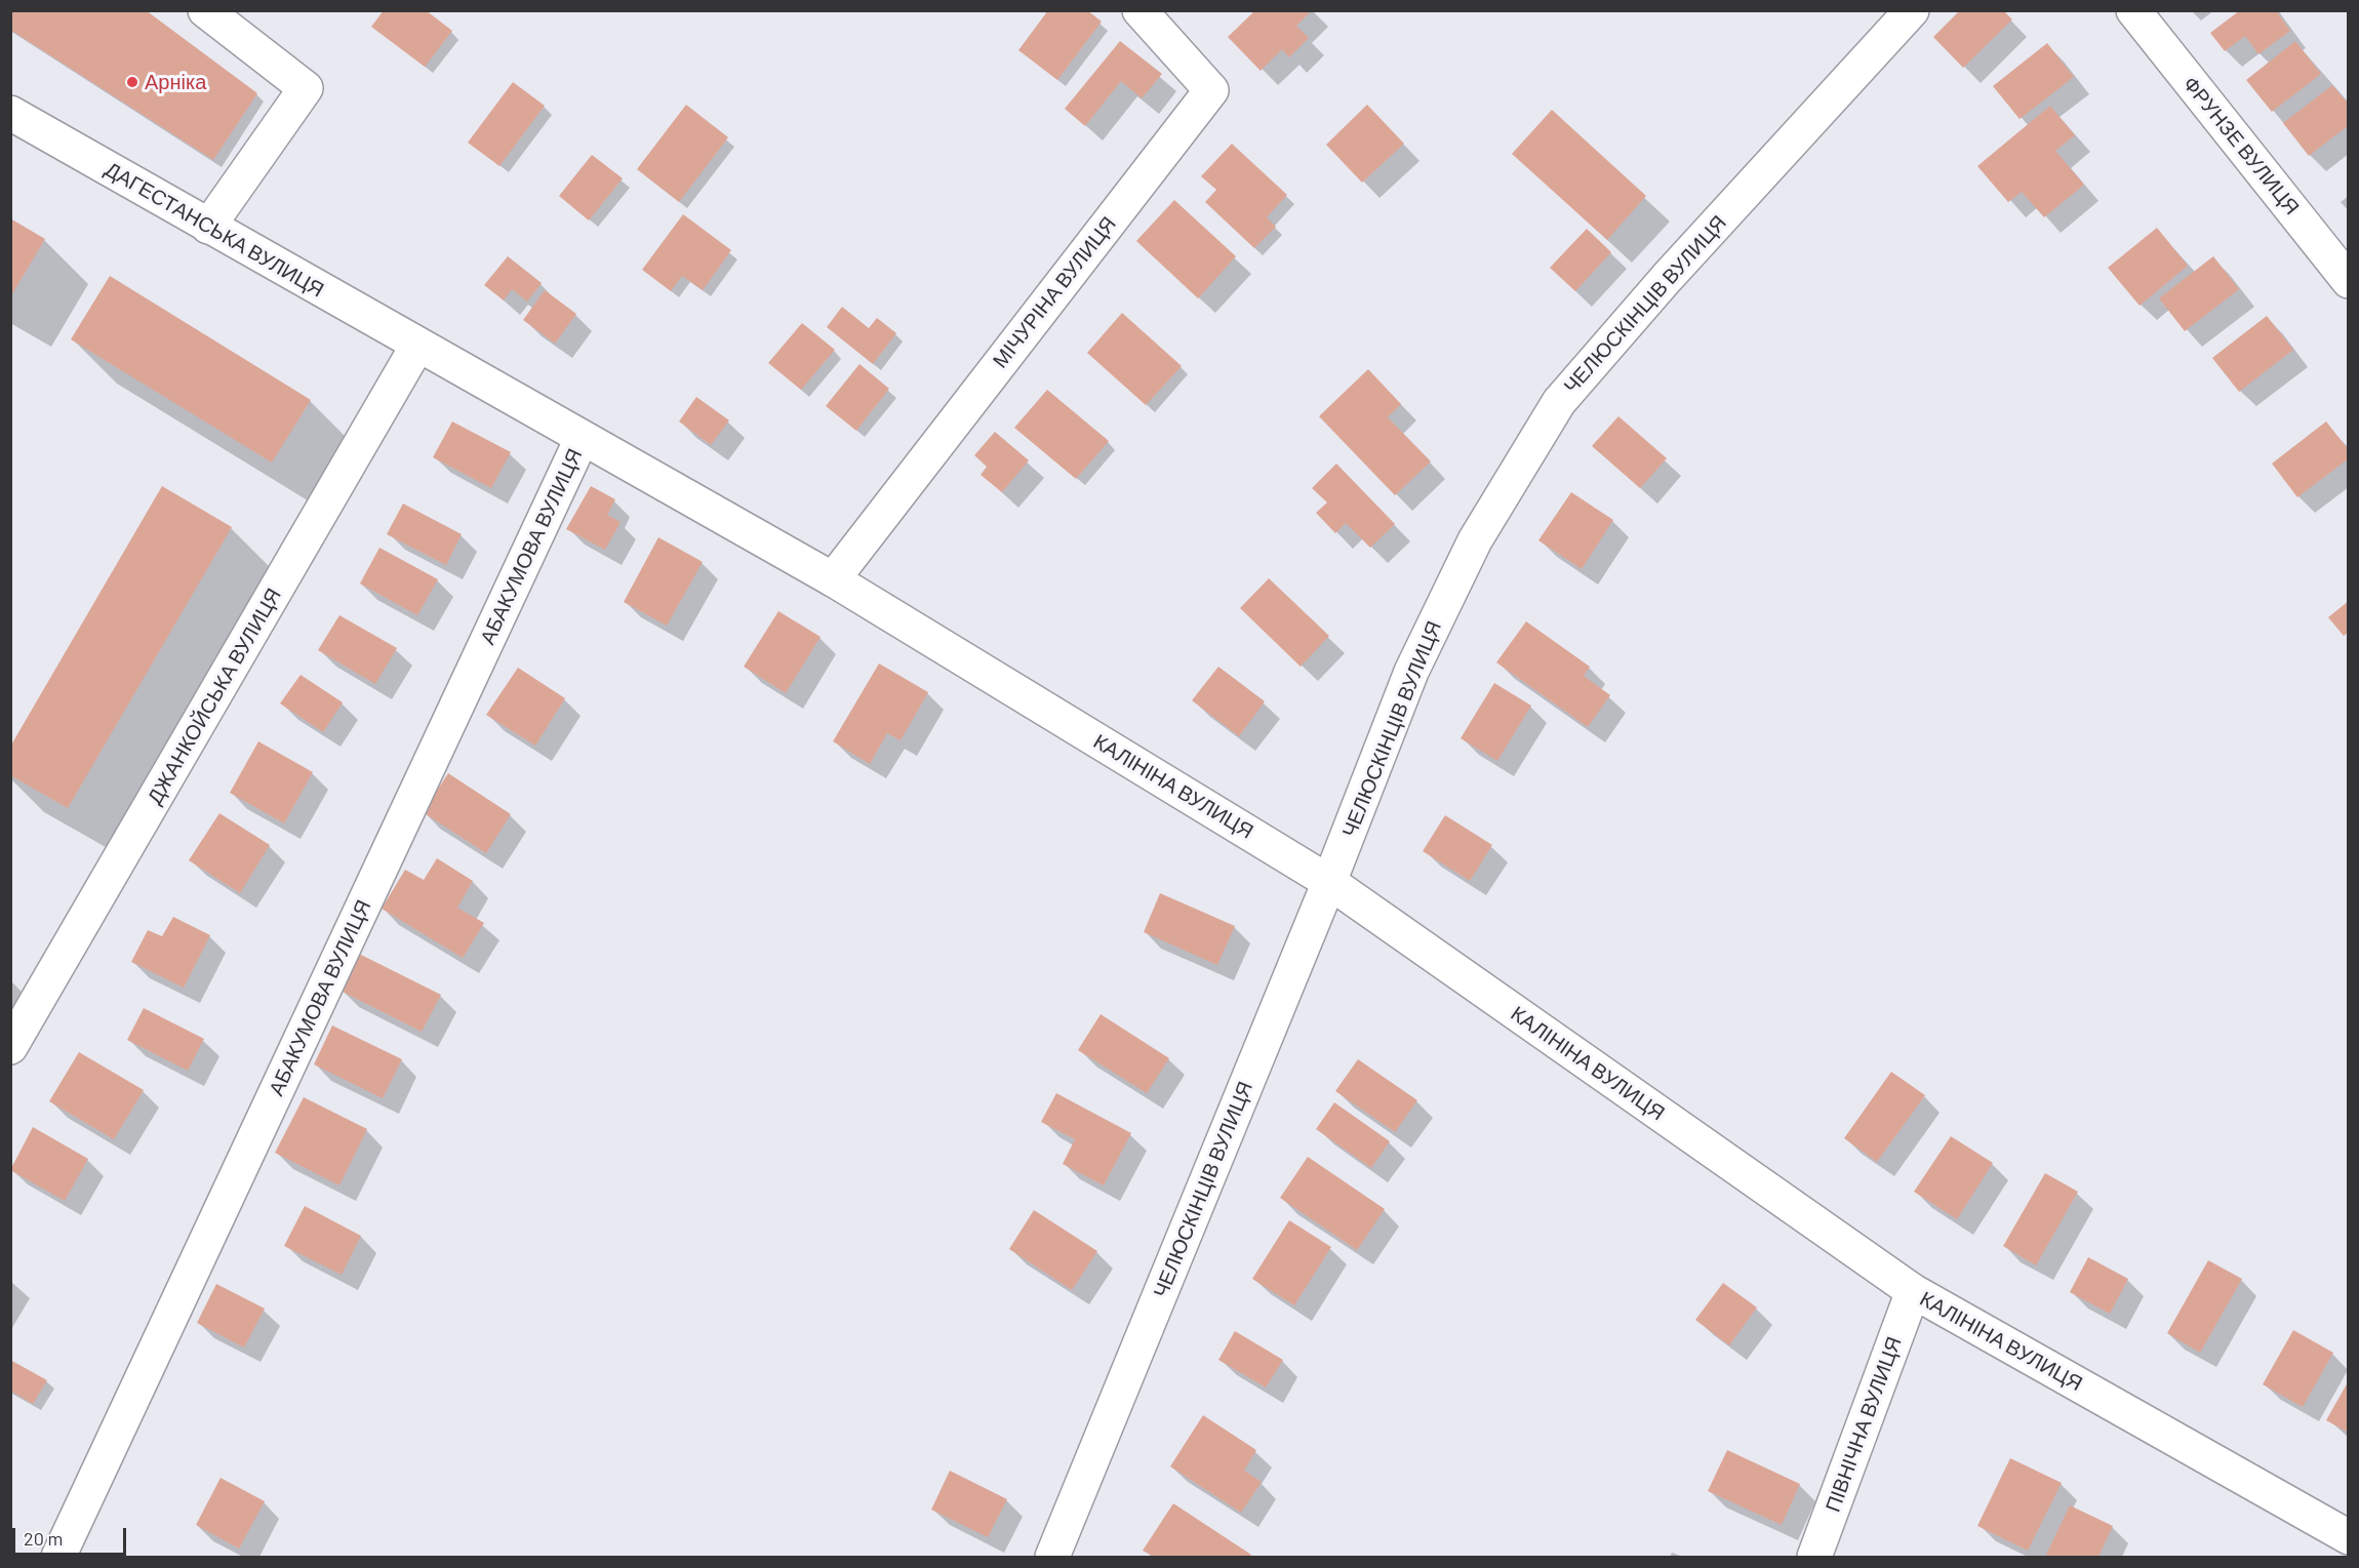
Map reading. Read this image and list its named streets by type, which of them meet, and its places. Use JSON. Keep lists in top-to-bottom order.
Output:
{
  "streets": {
    "street": [
      "ФРУНЗЕ ВУЛИЦЯ",
      "ДАГЕСТАНСЬКА ВУЛИЦЯ",
      "МІЧУРІНА ВУЛИЦЯ",
      "ЧЕЛЮСКІНЦІВ ВУЛИЦЯ",
      "АБАКУМОВА ВУЛИЦЯ",
      "ДЖАНКОЙСЬКА ВУЛИЦЯ",
      "КАЛІНІНА ВУЛИЦЯ",
      "ПІВНІЧНА ВУЛИЦЯ"
    ]
  },
  "crossings": [
    ["ДАГЕСТАНСЬКА ВУЛИЦЯ", "АБАКУМОВА ВУЛИЦЯ"],
    ["ДАГЕСТАНСЬКА ВУЛИЦЯ", "ДЖАНКОЙСЬКА ВУЛИЦЯ"],
    ["ДАГЕСТАНСЬКА ВУЛИЦЯ", "КАЛІНІНА ВУЛИЦЯ"],
    ["МІЧУРІНА ВУЛИЦЯ", "КАЛІНІНА ВУЛИЦЯ"],
    ["ЧЕЛЮСКІНЦІВ ВУЛИЦЯ", "КАЛІНІНА ВУЛИЦЯ"],
    ["АБАКУМОВА ВУЛИЦЯ", "КАЛІНІНА ВУЛИЦЯ"],
    ["КАЛІНІНА ВУЛИЦЯ", "ПІВНІЧНА ВУЛИЦЯ"]
  ],
  "places": ["Арніка"],
  "scale_bar": "20 m"
}
